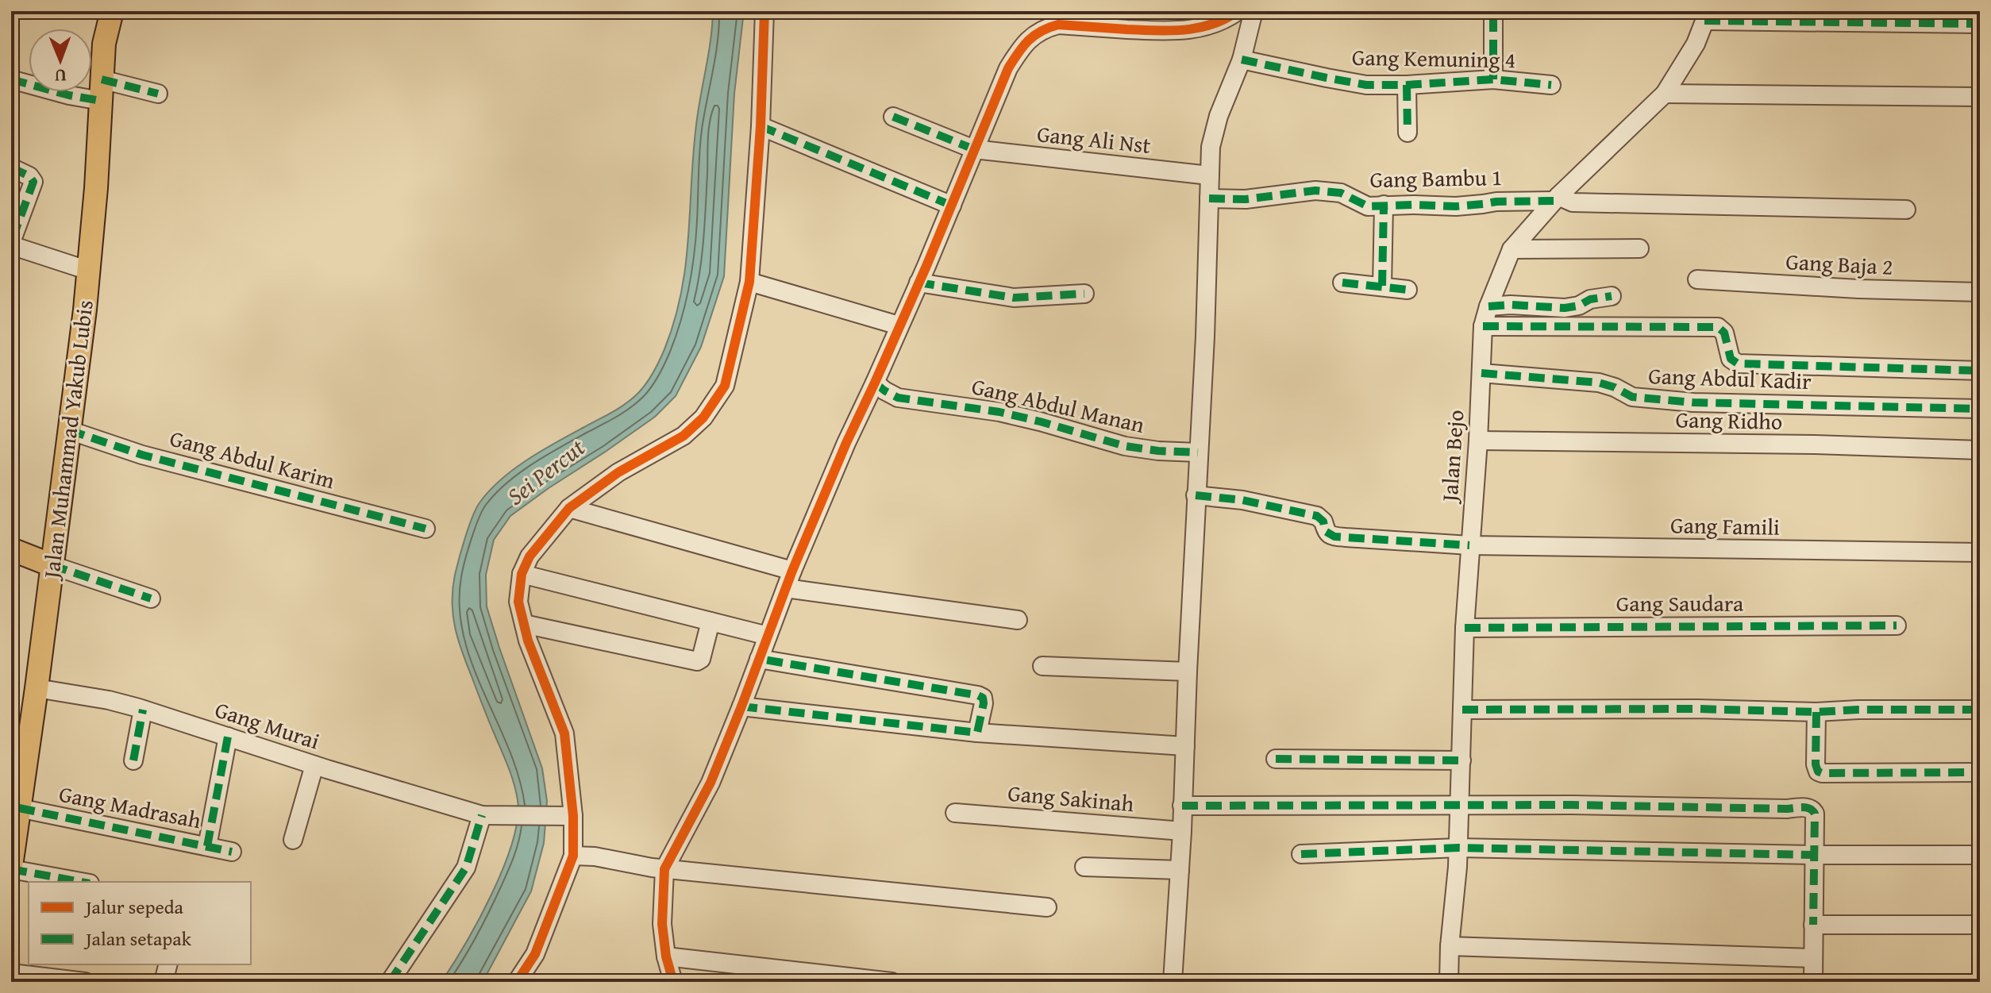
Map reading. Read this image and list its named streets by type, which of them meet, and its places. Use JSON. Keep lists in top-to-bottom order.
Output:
{
  "streets": {
    "main road": ["Jalan Muhammad Yakub Lubis"],
    "street": [
      "Gang Kemuning 4",
      "Gang Ali Nst",
      "Gang Bambu 1",
      "Gang Baja 2",
      "Gang Abdul Kadir",
      "Gang Abdul Manan",
      "Gang Ridho",
      "Jalan Bejo",
      "Gang Abdul Karim",
      "Gang Famili",
      "Gang Saudara",
      "Gang Murai",
      "Gang Sakinah",
      "Gang Madrasah"
    ]
  },
  "crossings": [
    ["Gang Bambu 1", "Jalan Bejo"],
    ["Gang Abdul Kadir", "Jalan Bejo"],
    ["Gang Ridho", "Jalan Bejo"],
    ["Jalan Muhammad Yakub Lubis", "Gang Abdul Karim"],
    ["Jalan Muhammad Yakub Lubis", "Gang Murai"],
    ["Jalan Muhammad Yakub Lubis", "Gang Madrasah"],
    ["Jalan Bejo", "Gang Famili"],
    ["Jalan Bejo", "Gang Saudara"]
  ],
  "water": ["Sei Percut"],
  "legend": ["Jalur sepeda", "Jalan setapak"],
  "north": "bottom"
}
